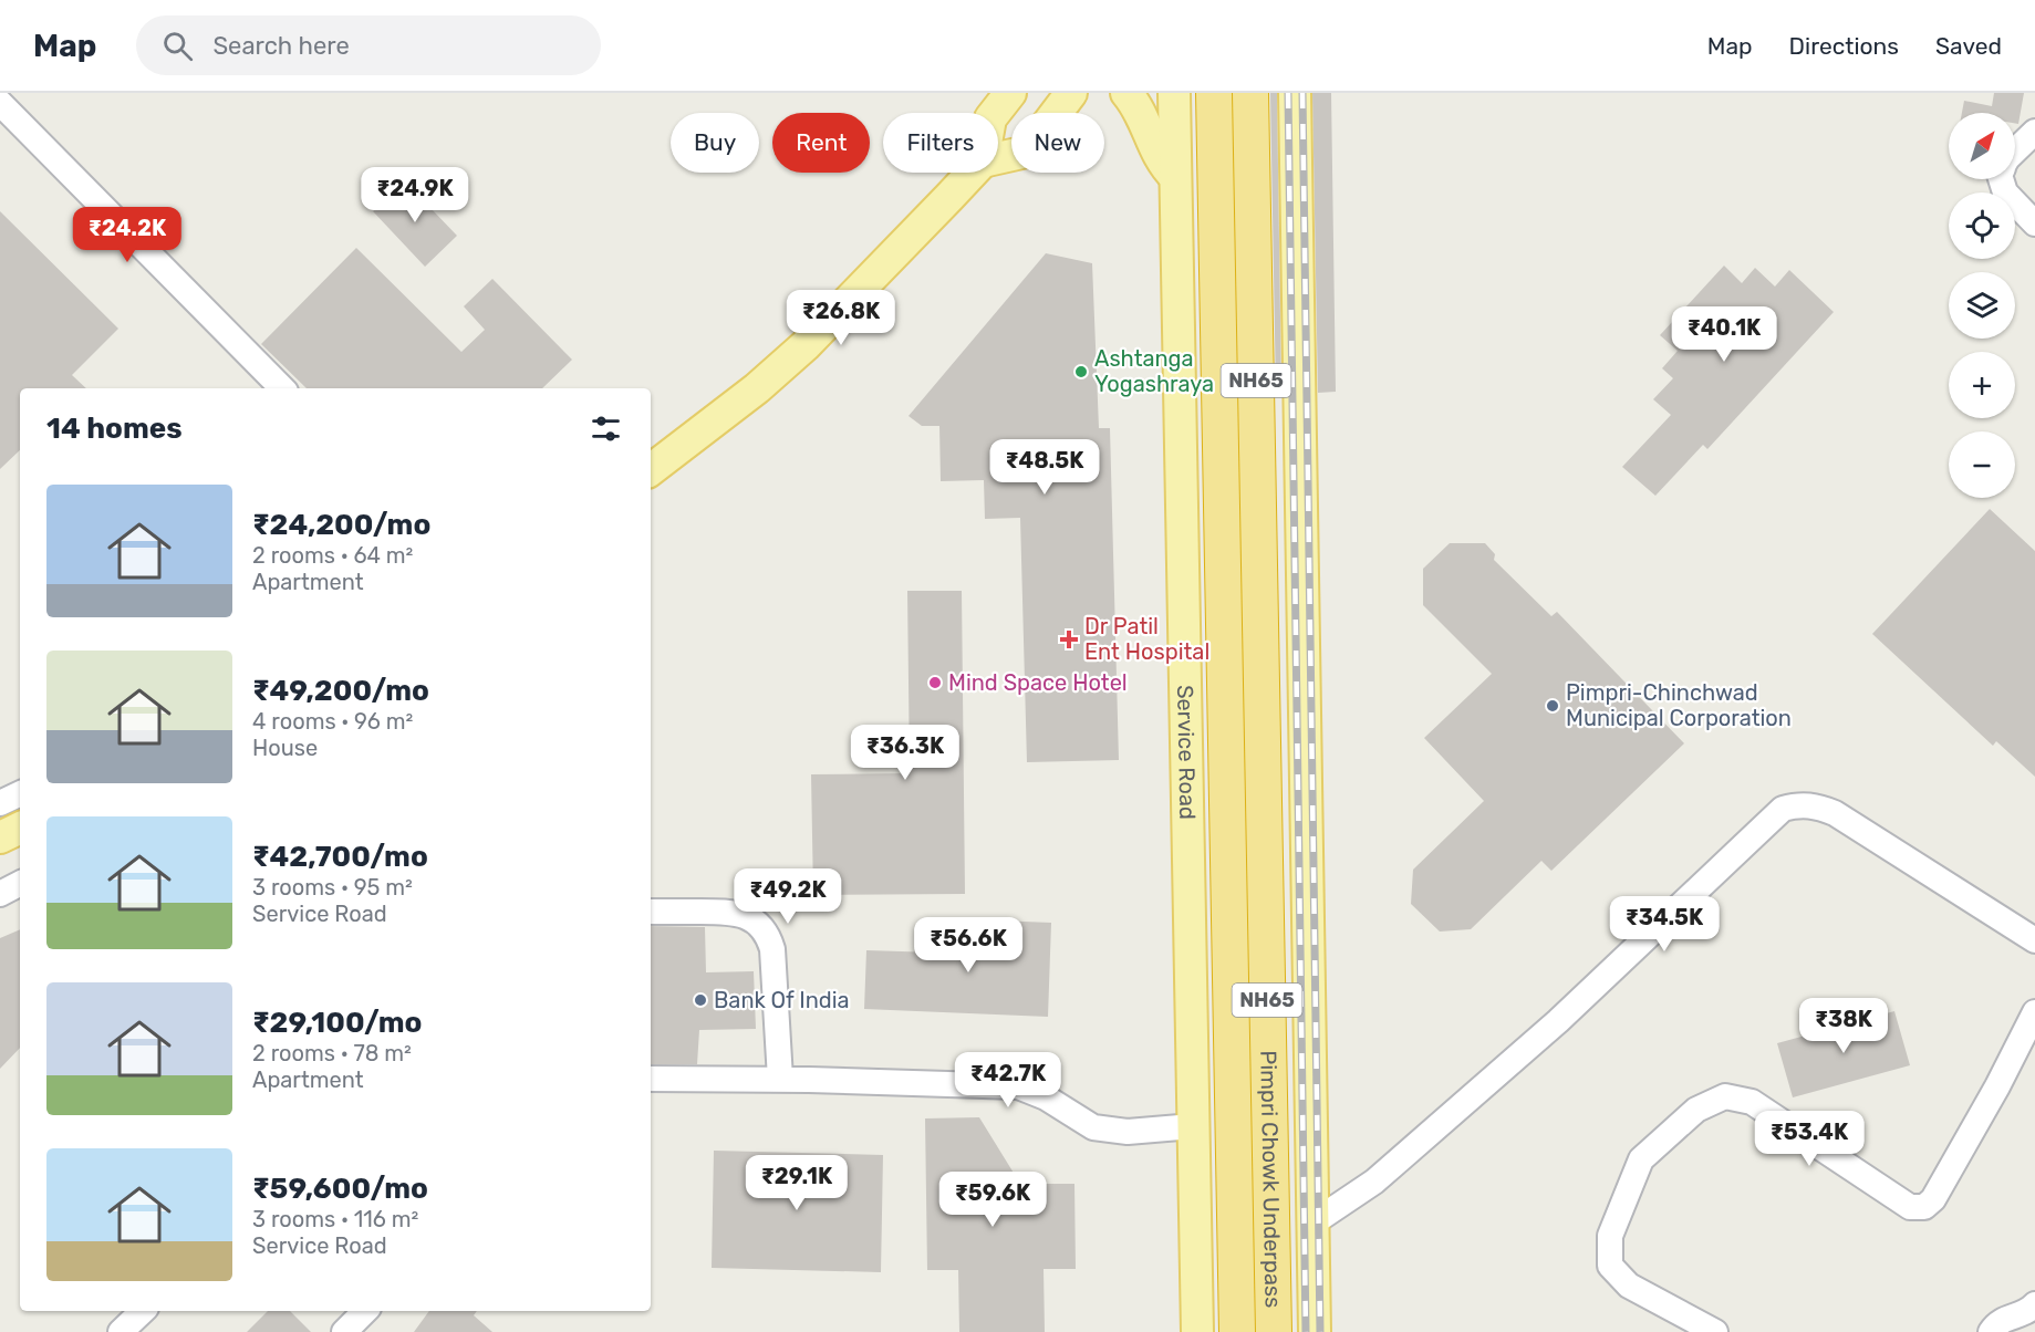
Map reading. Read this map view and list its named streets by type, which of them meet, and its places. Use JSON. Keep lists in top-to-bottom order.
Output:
{
  "streets": {
    "highway": ["NH65", "Pimpri Chowk Underpass"],
    "main road": ["Service Road"]
  },
  "places": {
    "other": [
      "Ashtanga Yogashraya",
      "Mind Space Hotel",
      "Pimpri-Chinchwad Municipal Corporation",
      "Bank Of India"
    ],
    "health": ["Dr Patil Ent Hospital"]
  },
  "north": "top right",
  "page": {
    "header": "Map",
    "search": "Search here",
    "nav": ["Map", "Directions", "Saved"],
    "map_buttons": ["+", "−"],
    "chip": [
      "Buy",
      "Rent",
      "Filters",
      "New"
    ],
    "price": [
      "₹24.9K",
      "₹24.2K",
      "₹26.8K",
      "₹40.1K",
      "₹48.5K",
      "₹36.3K",
      "₹49.2K",
      "₹34.5K",
      "₹56.6K",
      "₹38K",
      "₹42.7K",
      "₹53.4K",
      "₹29.1K",
      "₹59.6K"
    ],
    "heading": "14 homes",
    "list": [
      {
        "name": "₹24,200/mo",
        "note": "2 rooms · 64 m² · Apartment"
      },
      {
        "name": "₹49,200/mo",
        "note": "4 rooms · 96 m² · House"
      },
      {
        "name": "₹42,700/mo",
        "note": "3 rooms · 95 m² · Service Road"
      },
      {
        "name": "₹29,100/mo",
        "note": "2 rooms · 78 m² · Apartment"
      },
      {
        "name": "₹59,600/mo",
        "note": "3 rooms · 116 m² · Service Road"
      }
    ]
  }
}
